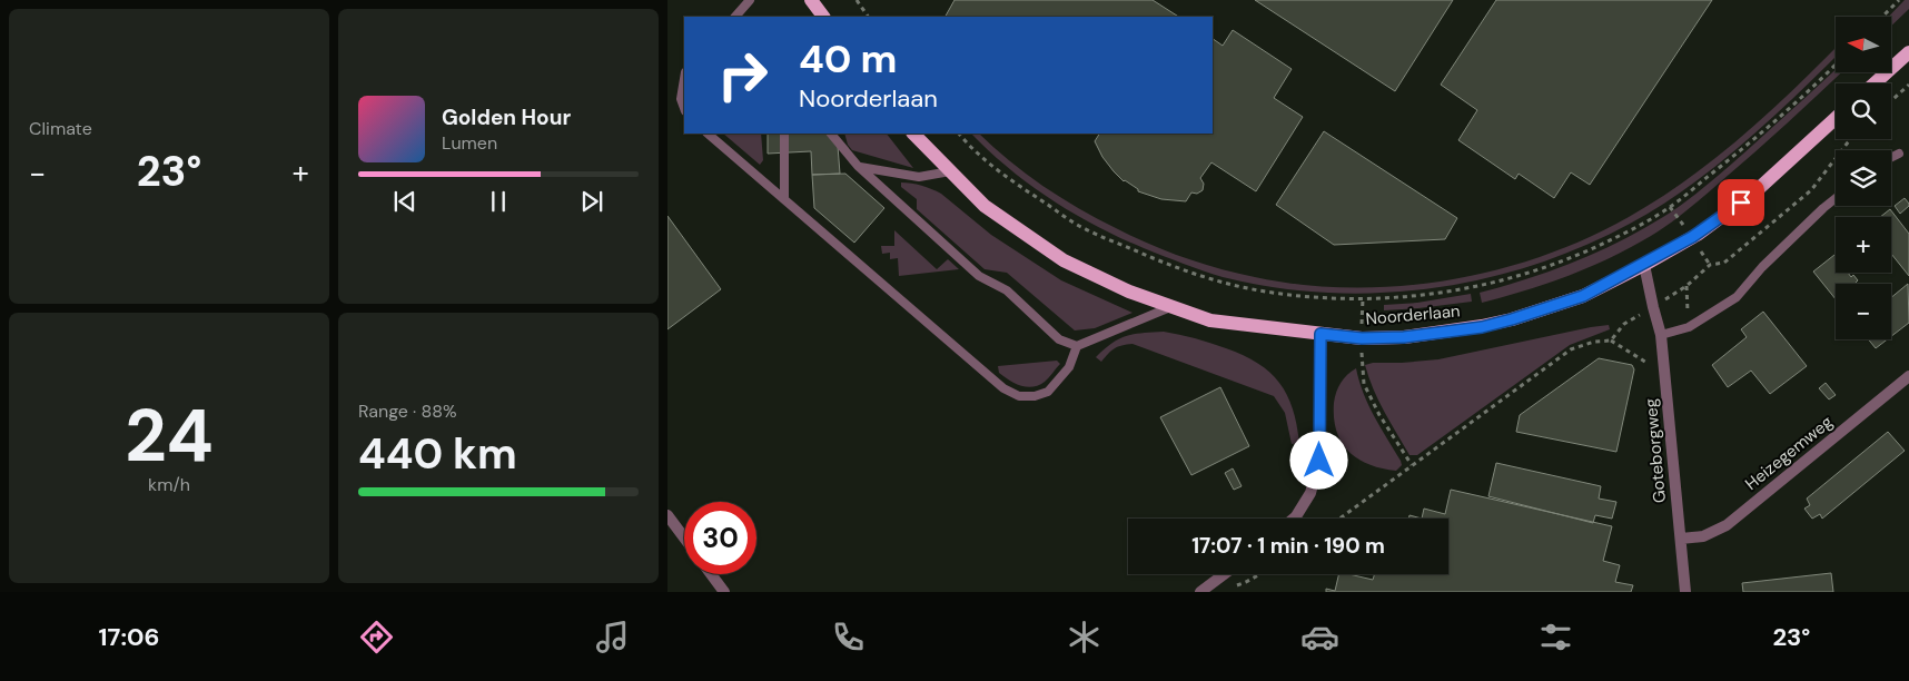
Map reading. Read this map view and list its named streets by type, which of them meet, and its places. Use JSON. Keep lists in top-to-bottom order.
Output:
{
  "streets": {
    "main road": ["Noorderlaan"],
    "street": ["Goteborgweg", "Heizegemweg"]
  },
  "crossings": [
    ["Noorderlaan", "Goteborgweg"],
    ["Goteborgweg", "Heizegemweg"]
  ],
  "north": "left",
  "page": {
    "tile": [
      "Climate",
      ["24", "km/h"],
      ["Range · 88%", "440 km"]
    ],
    "map_buttons": ["+", "−"],
    "turn": ["40 m", "Noorderlaan"],
    "song": ["Golden Hour", "Lumen"],
    "heat": ["−", "23°", "+"],
    "limit": "30",
    "trip": "17:07 · 1 min · 190 m",
    "tabs": ["17:06", "23°"]
  }
}
